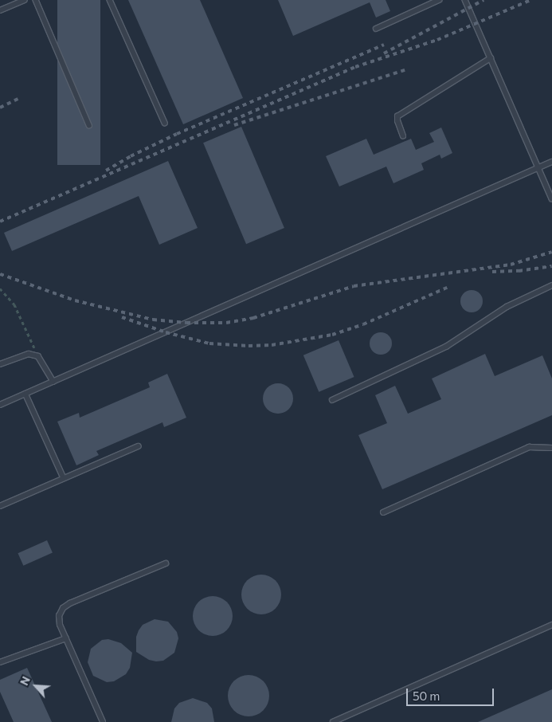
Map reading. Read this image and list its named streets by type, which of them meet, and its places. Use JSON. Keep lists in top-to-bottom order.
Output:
{
  "scale_bar": "50 m",
  "north": "top left"
}
